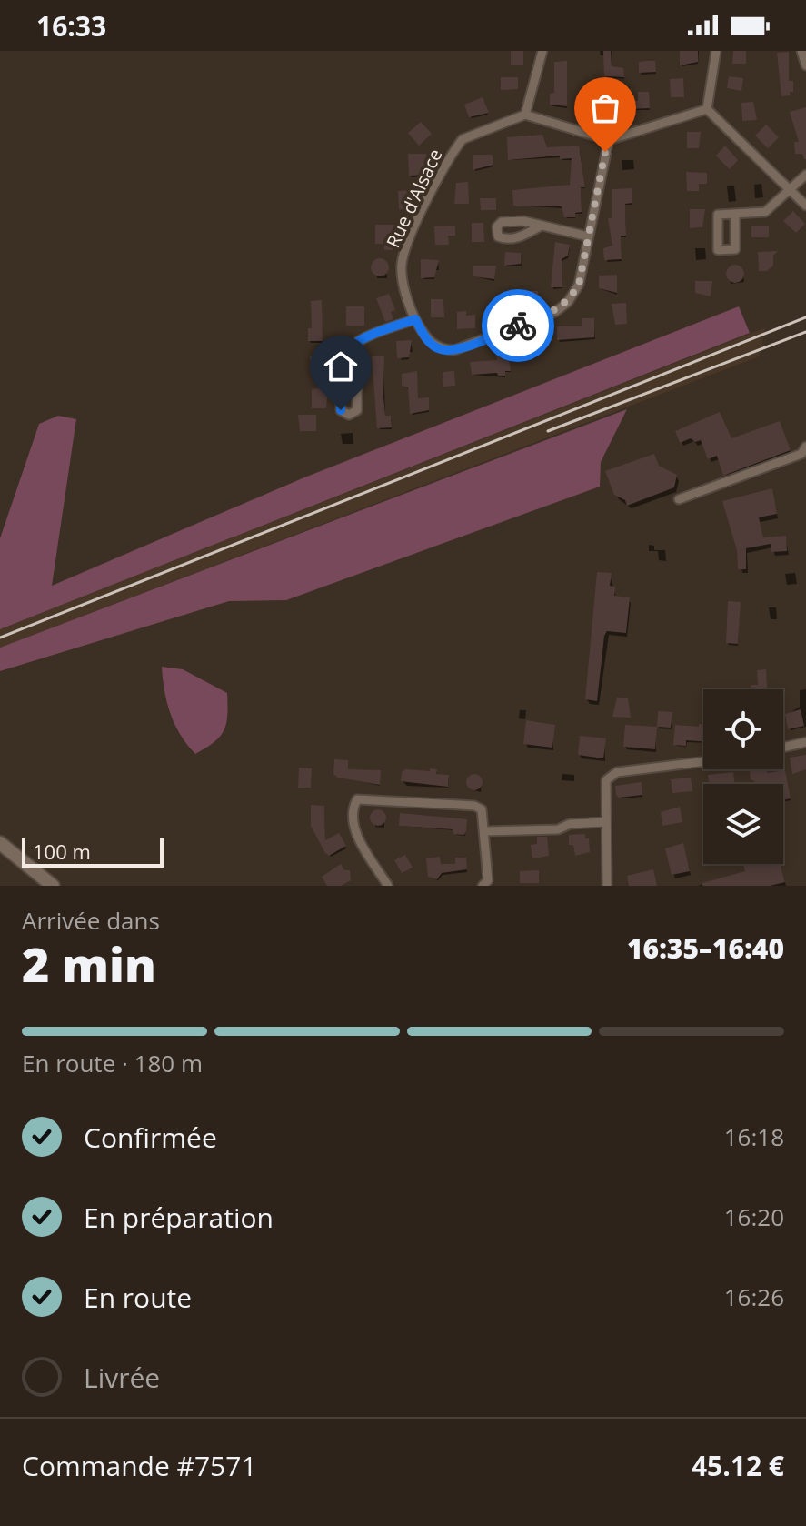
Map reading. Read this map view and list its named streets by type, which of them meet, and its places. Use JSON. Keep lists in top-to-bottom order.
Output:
{
  "streets": {
    "street": ["Rue d'Alsace"]
  },
  "scale_bar": "100 m",
  "page": {
    "status": "16:33",
    "scale": "100 m",
    "heading": ["2 min", "Arrivée dans", "16:35–16:40"],
    "panel": ["Commande #7571", "45.12 €"],
    "bar": "En route · 180 m",
    "list": [
      ["Confirmée", "16:18"],
      ["En préparation", "16:20"],
      ["En route", "16:26"],
      "Livrée"
    ]
  }
}
